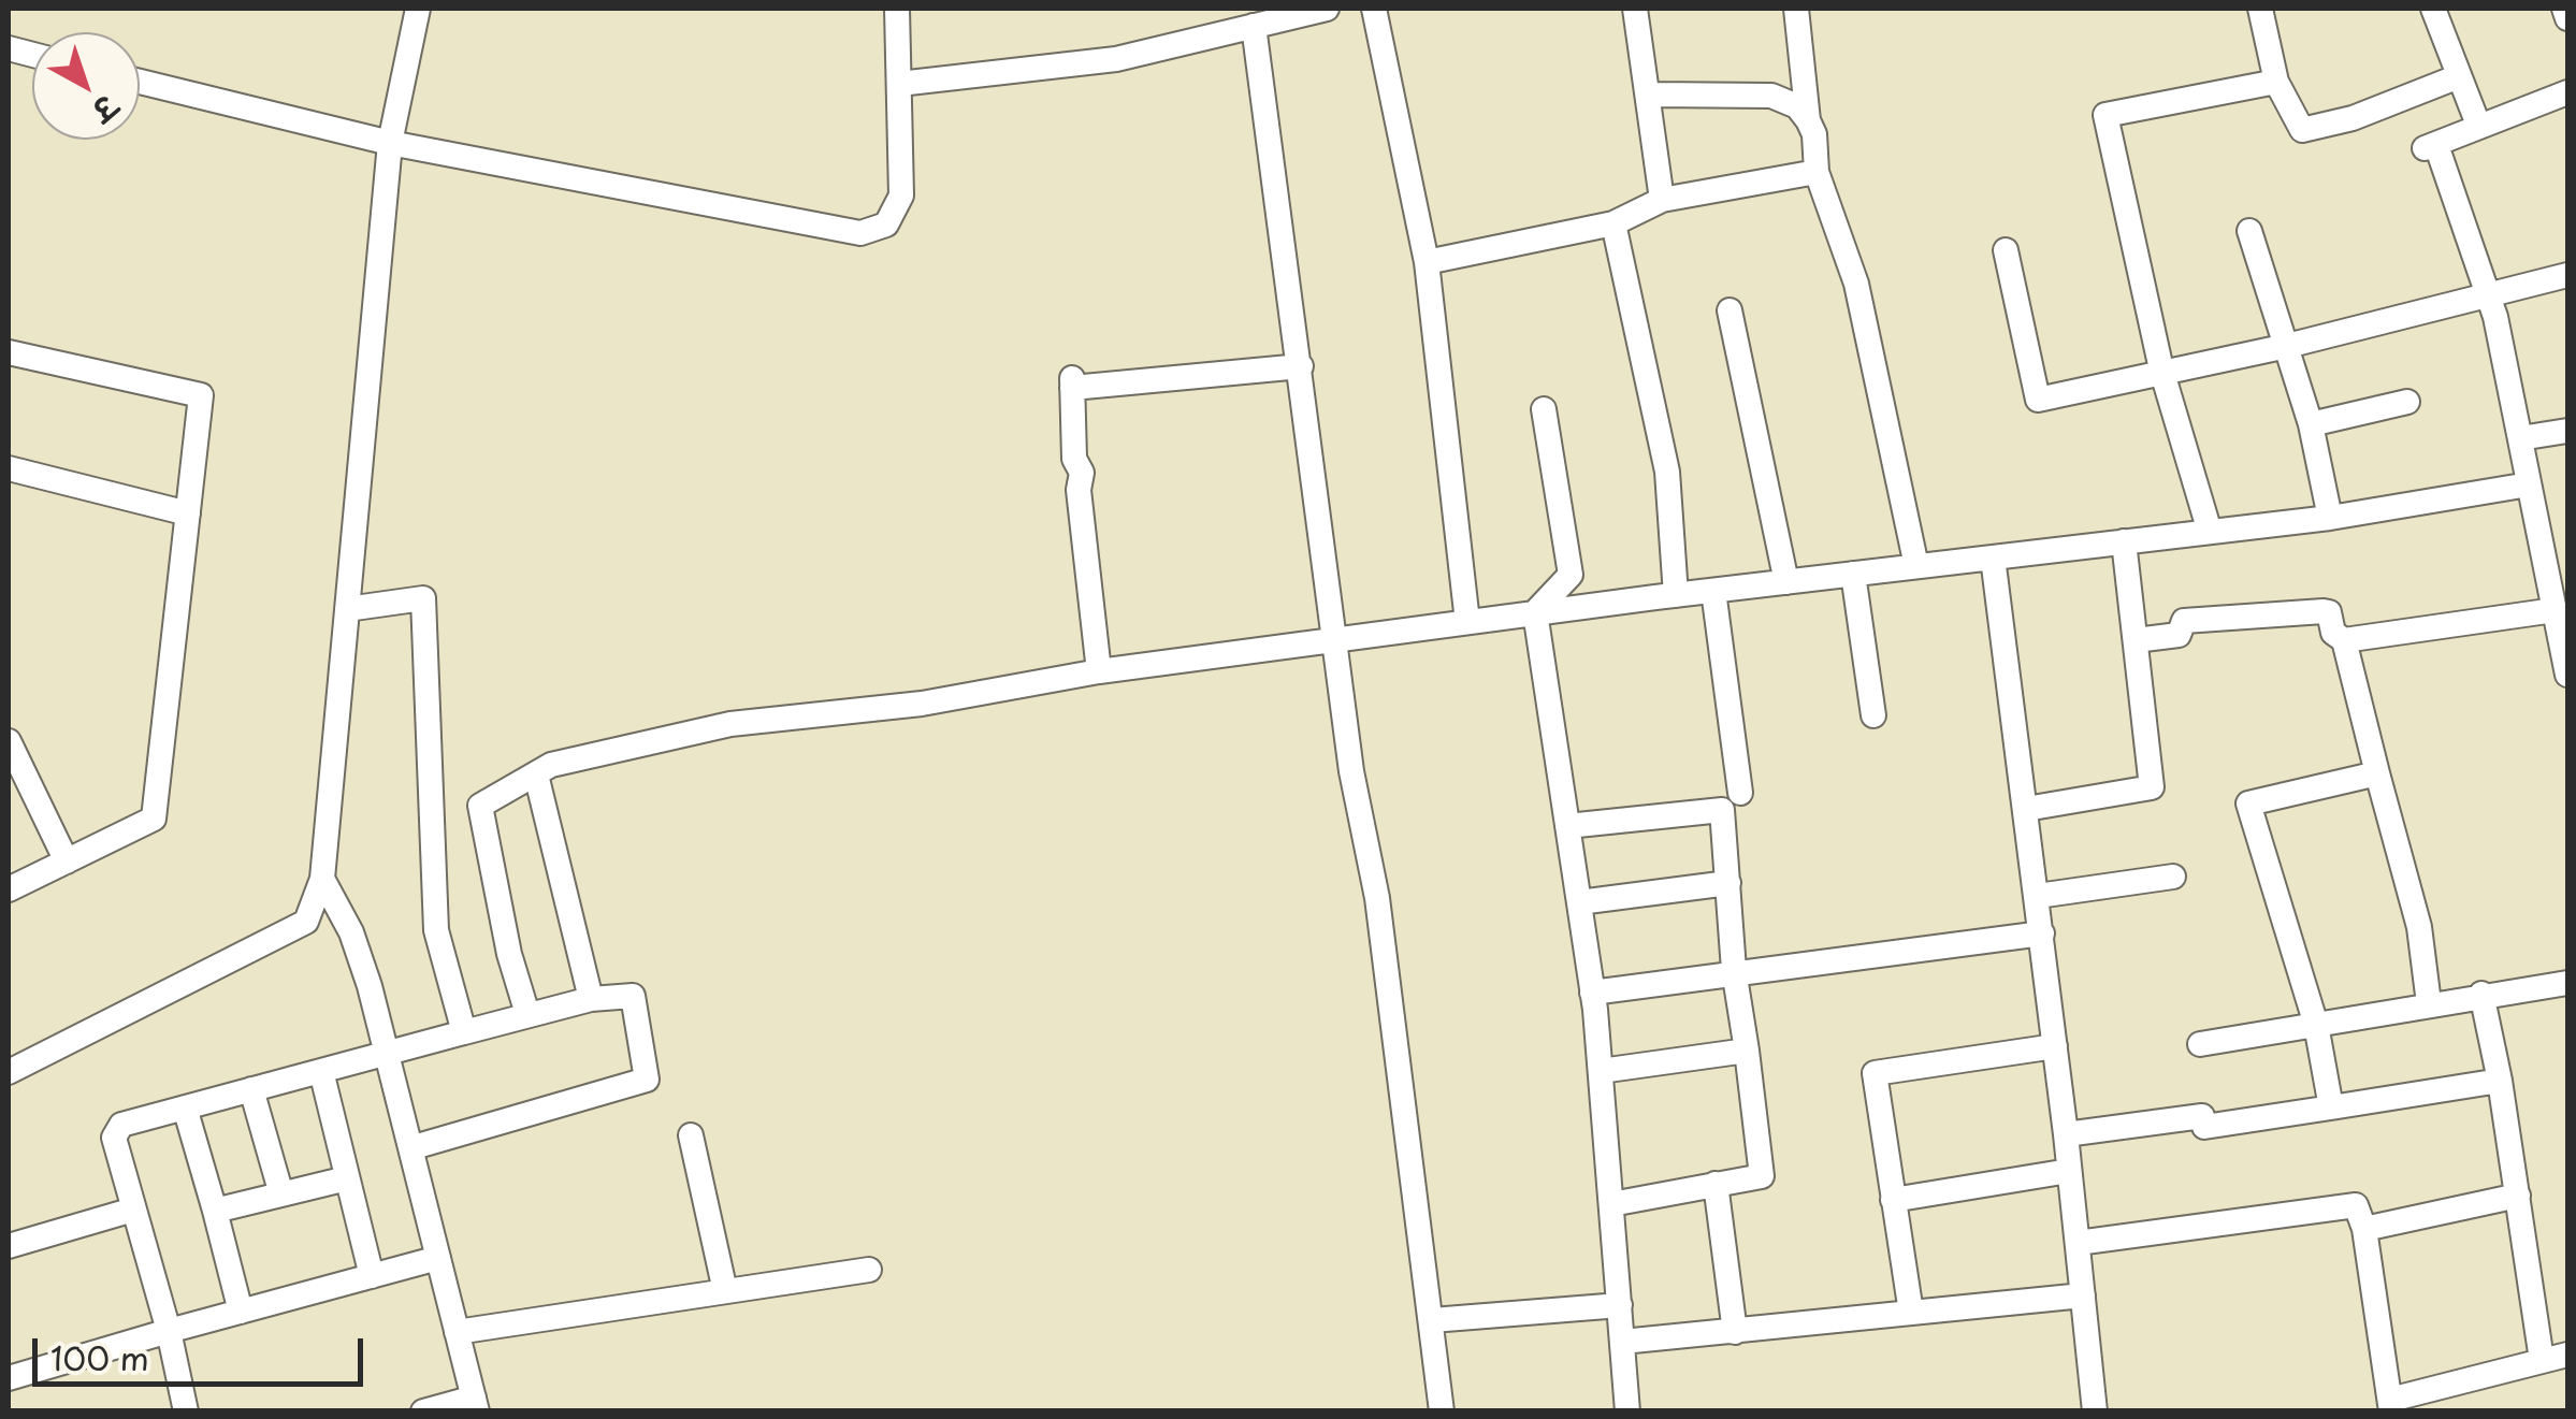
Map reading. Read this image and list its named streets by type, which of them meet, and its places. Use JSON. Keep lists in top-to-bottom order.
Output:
{
  "scale_bar": "100 m",
  "north": "bottom right"
}
